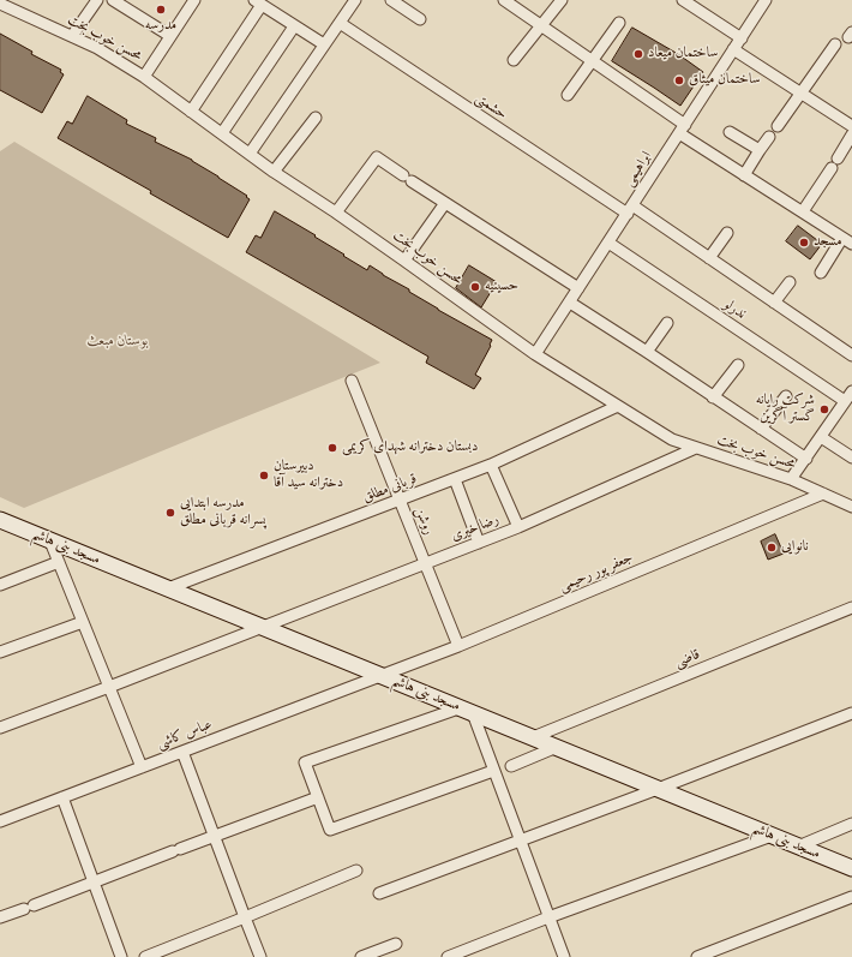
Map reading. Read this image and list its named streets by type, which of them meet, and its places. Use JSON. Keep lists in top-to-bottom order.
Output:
{
  "streets": {
    "main road": ["مسجد بنی هاشم"],
    "street": [
      "محسن خوب بخت",
      "حشمتی",
      "ابراهیمی",
      "ندرلو",
      "قربانی مطلق",
      "روشن",
      "رضا خیری",
      "جعفر پور رحیمی",
      "قاضی",
      "عباس کاشی"
    ]
  },
  "crossings": [
    ["محسن خوب بخت", "ابراهیمی"],
    ["محسن خوب بخت", "قربانی مطلق"],
    ["محسن خوب بخت", "رضا خیری"],
    ["محسن خوب بخت", "جعفر پور رحیمی"],
    ["حشمتی", "ابراهیمی"],
    ["ابراهیمی", "ندرلو"],
    ["قربانی مطلق", "روشن"],
    ["قربانی مطلق", "مسجد بنی هاشم"],
    ["روشن", "رضا خیری"],
    ["روشن", "جعفر پور رحیمی"],
    ["رضا خیری", "مسجد بنی هاشم"],
    ["مسجد بنی هاشم", "جعفر پور رحیمی"],
    ["مسجد بنی هاشم", "قاضی"],
    ["مسجد بنی هاشم", "عباس کاشی"],
    ["جعفر پور رحیمی", "عباس کاشی"]
  ],
  "parks": ["بوستان مبعث"],
  "places": [
    "مدرسه",
    "ساختمان میعاد",
    "ساختمان میثاق",
    "مسجد",
    "حسینیه",
    "شرکت رایانه گستر آگرین",
    "دبستان دخترانه شهدای کریمی",
    "دبیرستان دخترانه سید آقا",
    "مدرسه ابتدایی پسرانه قربانی مطلق",
    "نانوایی"
  ]
}
